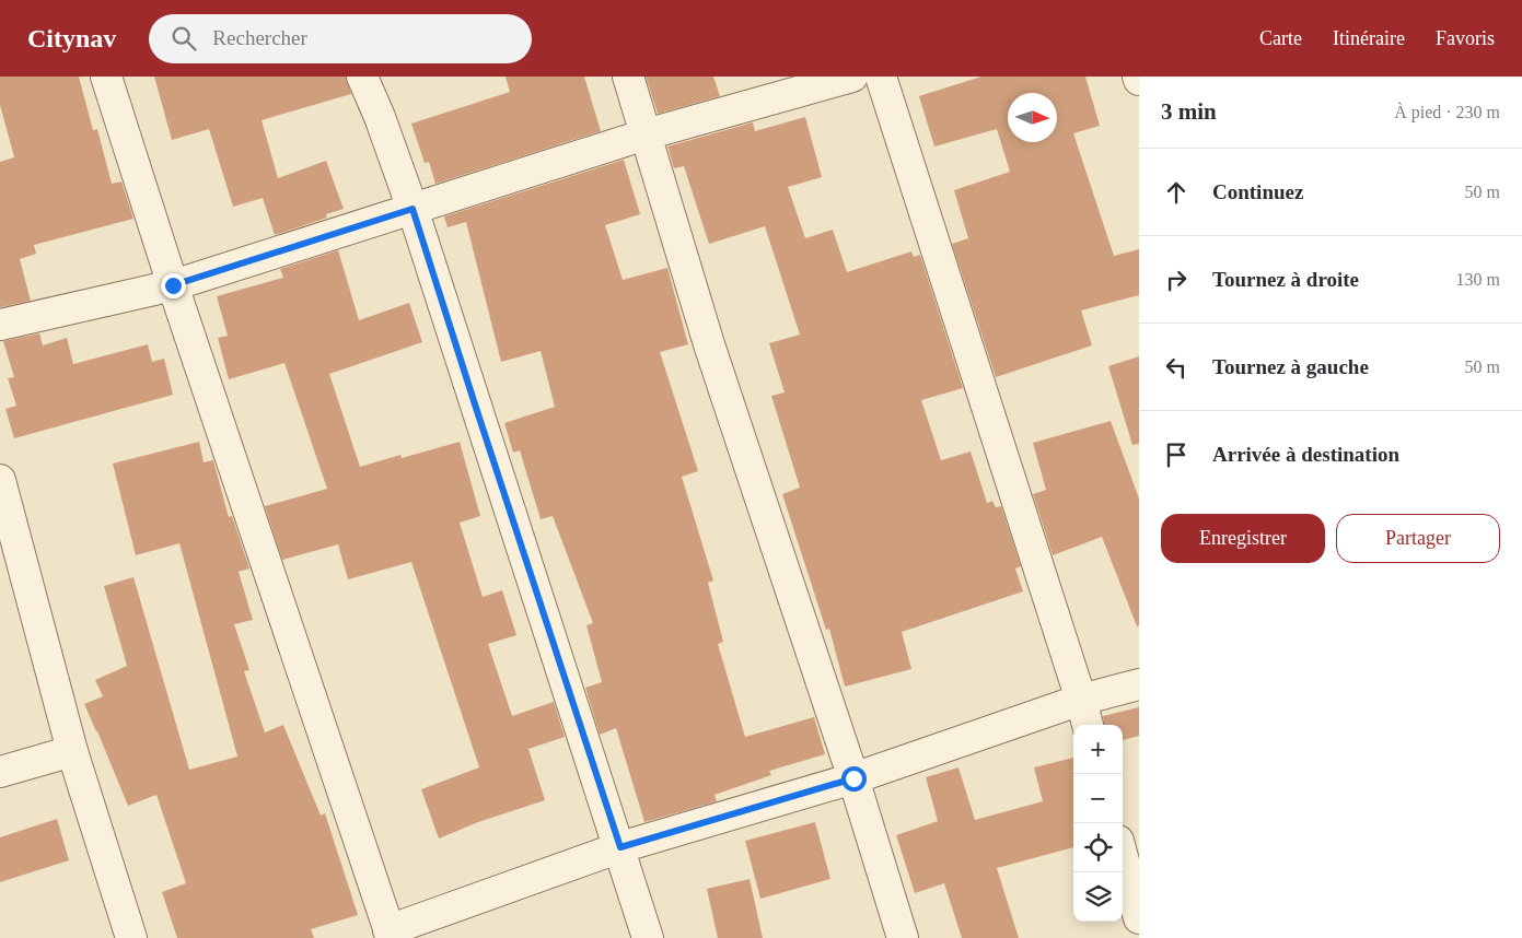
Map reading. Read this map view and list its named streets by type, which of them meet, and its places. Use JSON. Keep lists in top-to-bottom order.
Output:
{
  "north": "right",
  "page": {
    "header": "Citynav",
    "search": "Rechercher",
    "nav": ["Carte", "Itinéraire", "Favoris"],
    "heading": ["3 min", "À pied · 230 m"],
    "list": [
      ["Continuez", "50 m"],
      ["Tournez à droite", "130 m"],
      ["Tournez à gauche", "50 m"],
      "Arrivée à destination"
    ],
    "buttons": ["Enregistrer", "Partager"],
    "map_buttons": ["+", "−"]
  }
}
